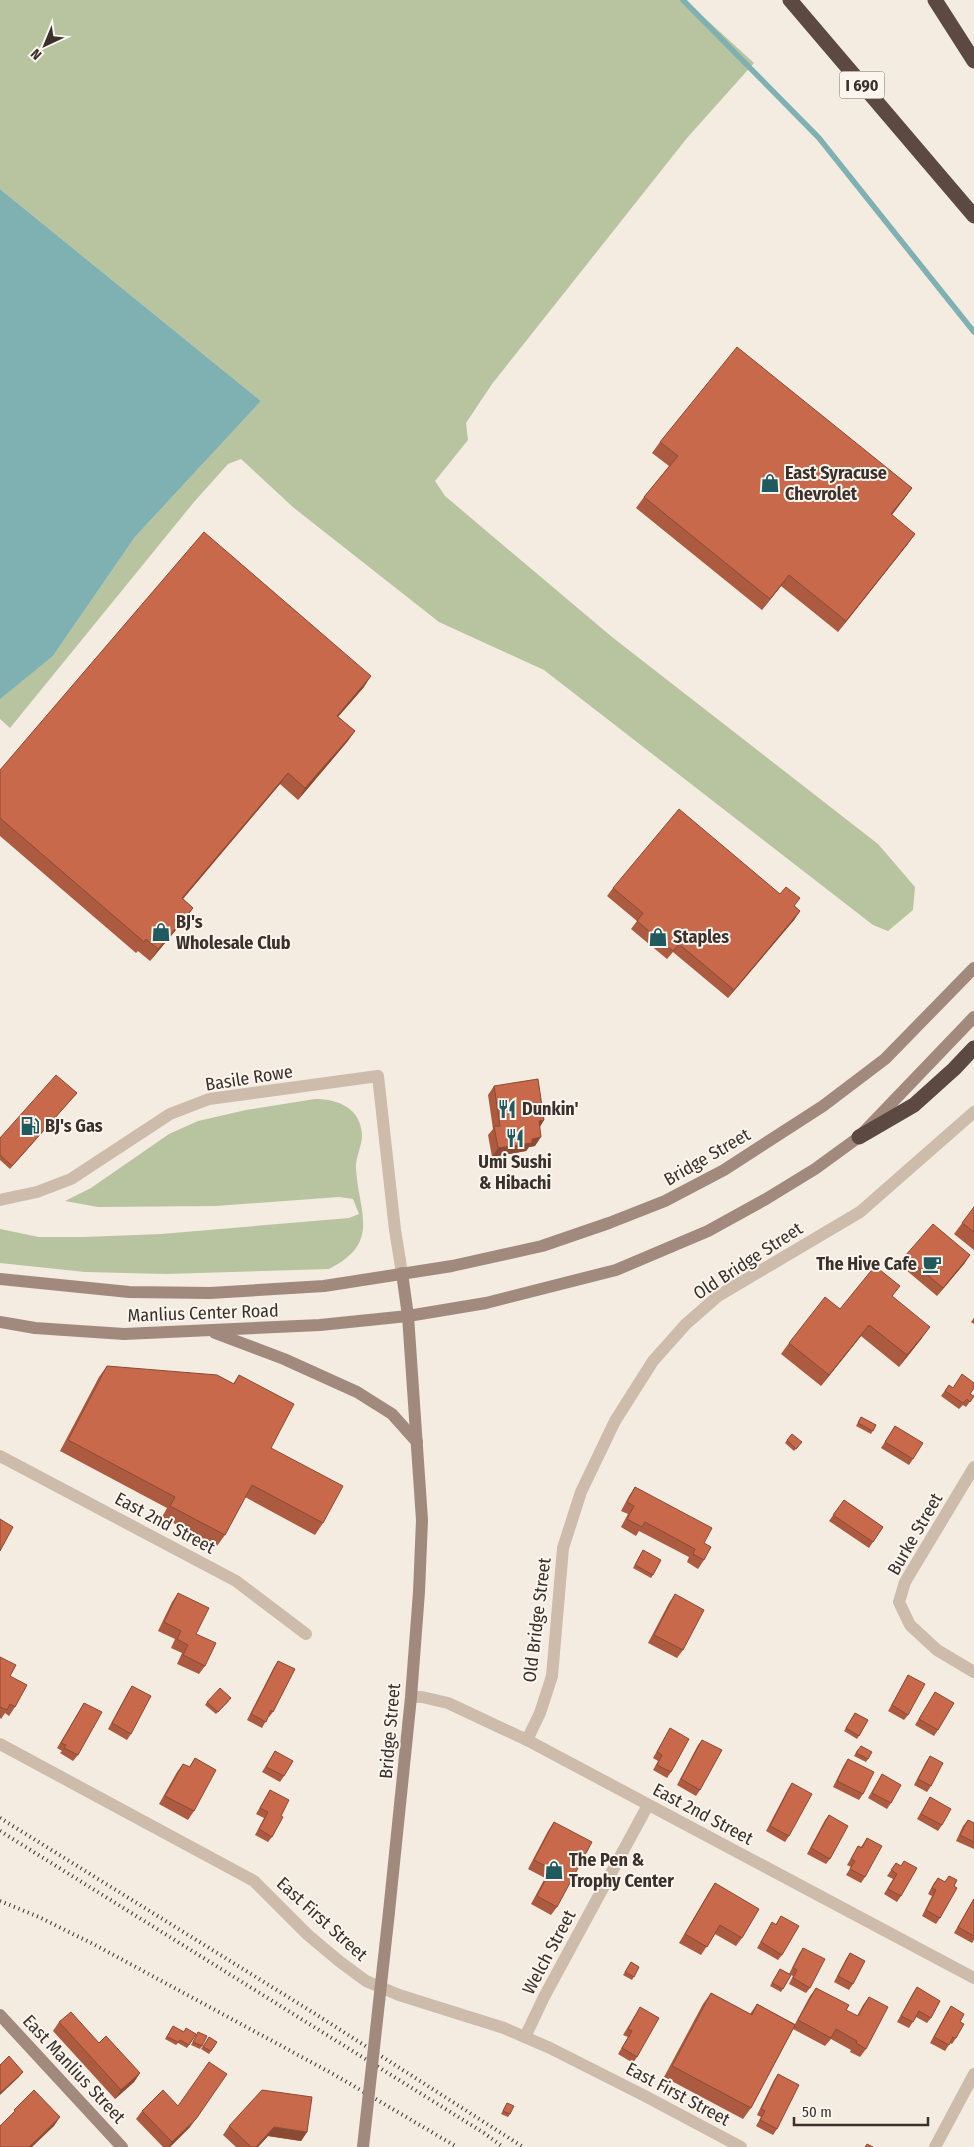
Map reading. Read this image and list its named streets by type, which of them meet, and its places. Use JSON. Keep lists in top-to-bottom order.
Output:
{
  "streets": {
    "highway": ["I 690"],
    "main road": ["Bridge Street", "Manlius Center Road", "East Manlius Street"],
    "street": [
      "Basile Rowe",
      "Old Bridge Street",
      "East 2nd Street",
      "Burke Street",
      "East First Street",
      "Welch Street"
    ]
  },
  "crossings": [
    ["Basile Rowe", "Bridge Street"],
    ["Bridge Street", "Manlius Center Road"],
    ["Bridge Street", "East 2nd Street"],
    ["Old Bridge Street", "East 2nd Street"],
    ["East 2nd Street", "Welch Street"],
    ["East First Street", "Welch Street"]
  ],
  "places": {
    "shop": [
      "East Syracuse Chevrolet",
      "BJ's Wholesale Club",
      "Staples",
      "The Pen & Trophy Center"
    ],
    "restaurant": ["Dunkin'", "Umi Sushi & Hibachi"],
    "fuel station": ["BJ's Gas"],
    "cafe": ["The Hive Cafe"]
  },
  "scale_bar": "50 m",
  "north": "bottom left"
}
